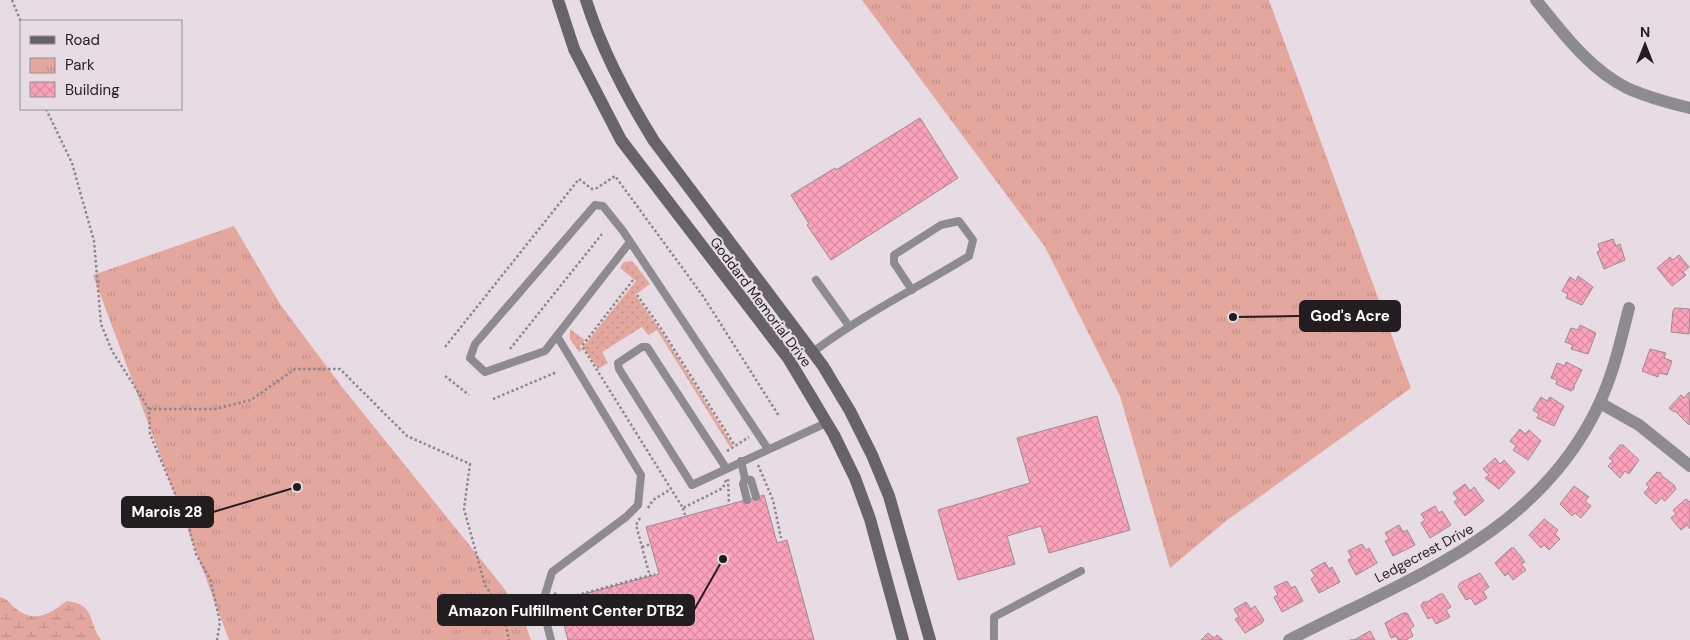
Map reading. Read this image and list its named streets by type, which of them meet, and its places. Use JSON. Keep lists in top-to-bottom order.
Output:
{
  "streets": {
    "main road": ["Goddard Memorial Drive"],
    "street": ["Ledgecrest Drive"]
  },
  "places": ["God's Acre", "Marois 28", "Amazon Fulfillment Center DTB2"],
  "legend": ["Road", "Park", "Building"],
  "north": "top"
}
